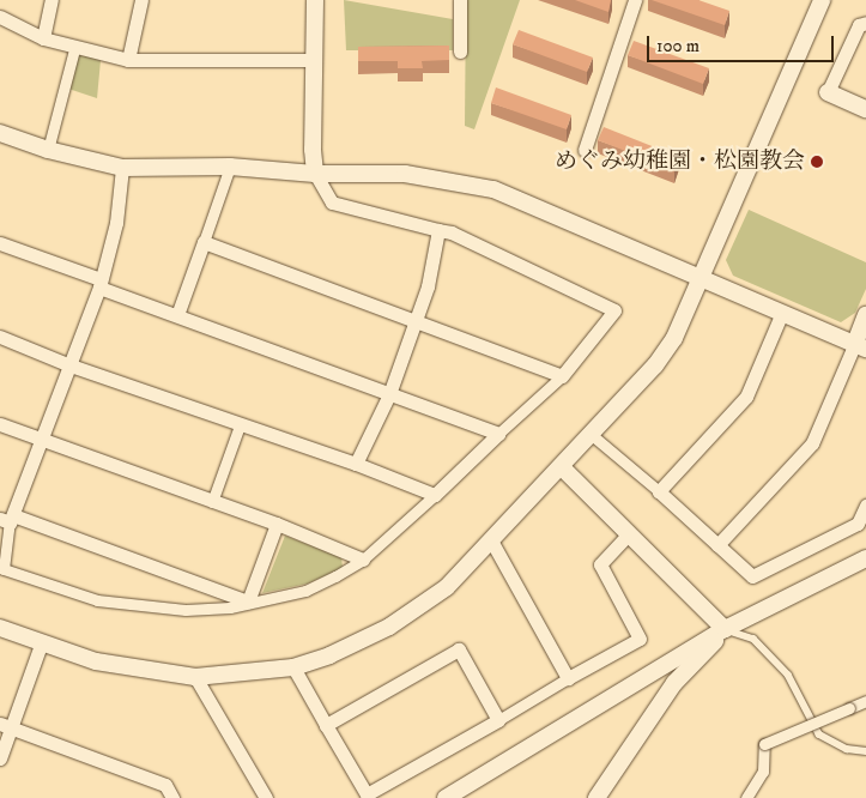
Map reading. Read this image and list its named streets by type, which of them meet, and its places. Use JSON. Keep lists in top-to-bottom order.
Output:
{
  "places": ["めぐみ幼稚園・松園教会"],
  "scale_bar": "100 m"
}
